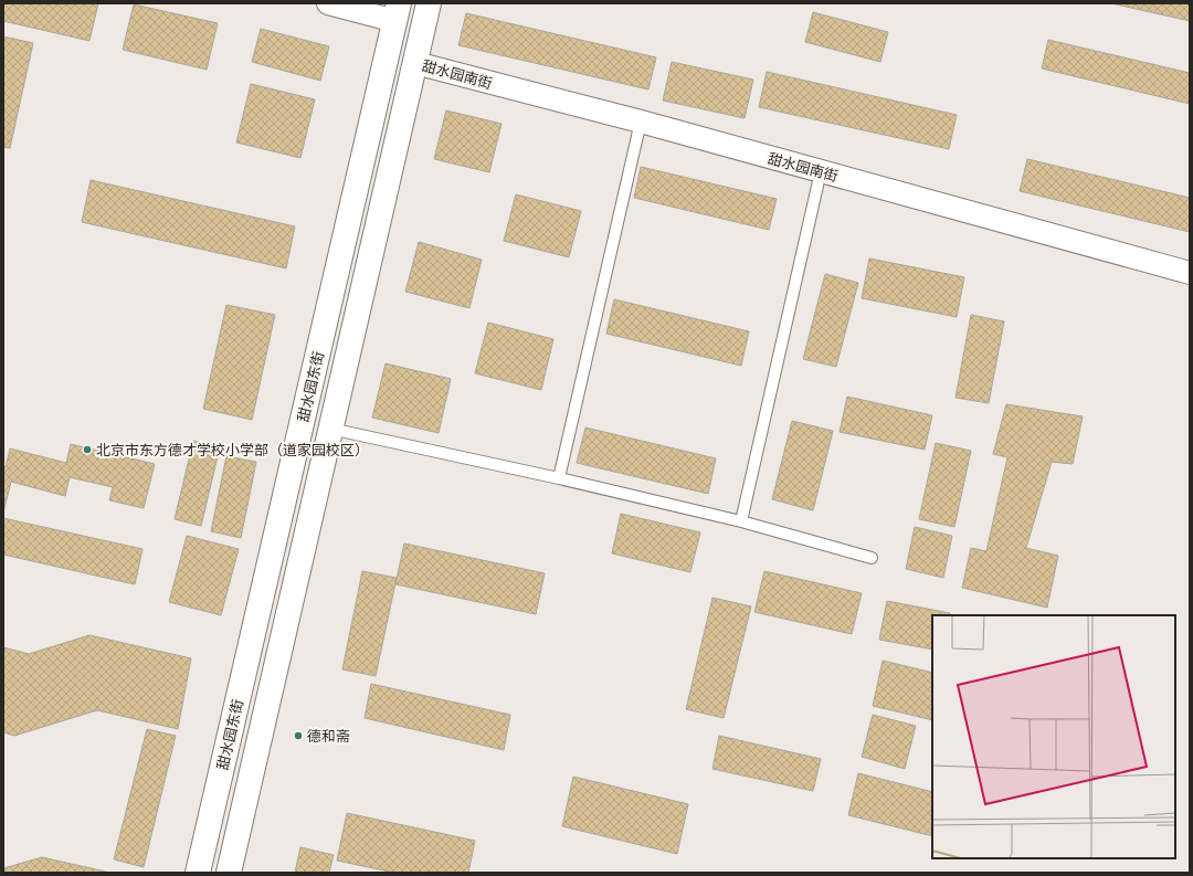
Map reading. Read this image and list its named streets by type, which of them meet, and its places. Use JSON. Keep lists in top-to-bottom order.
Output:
{
  "streets": {
    "street": ["甜水园南街", "甜水园东街"]
  },
  "crossings": [
    ["甜水园南街", "甜水园东街"]
  ],
  "places": ["北京市东方德才学校小学部（道家园校区）", "德和斋"]
}
